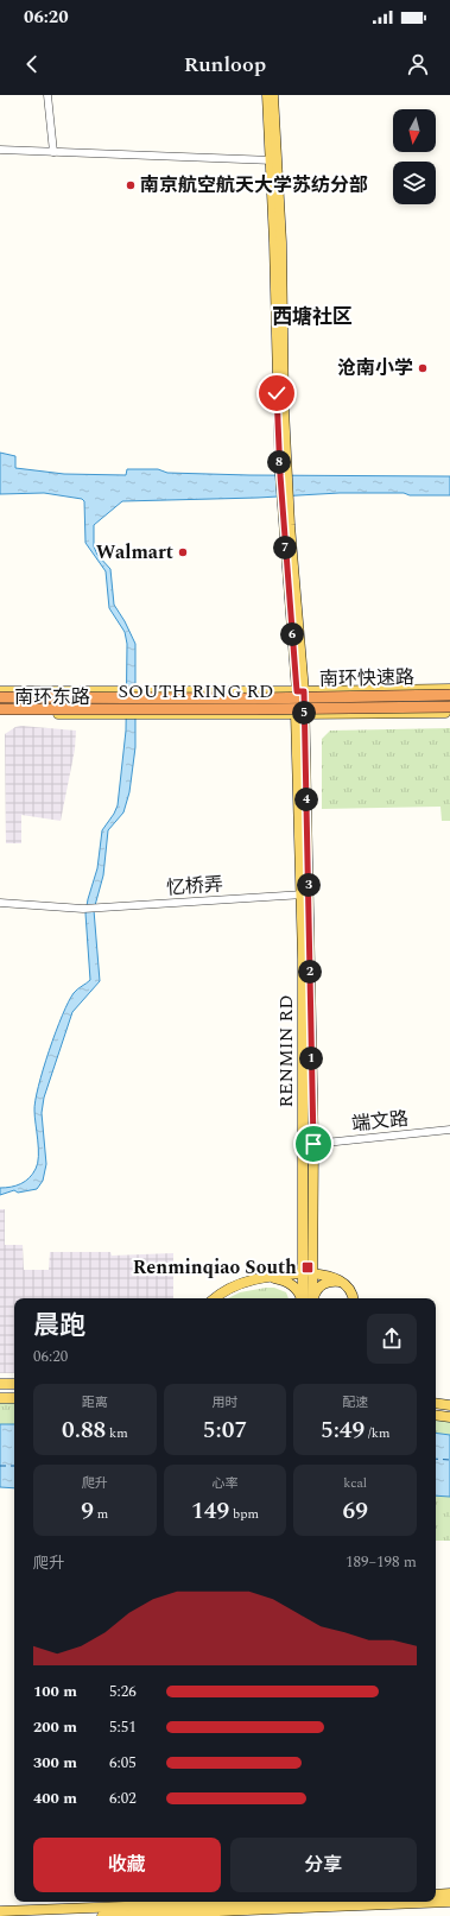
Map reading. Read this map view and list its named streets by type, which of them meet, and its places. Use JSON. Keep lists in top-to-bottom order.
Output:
{
  "streets": {
    "highway": ["南环快速路", "SOUTH RING RD"],
    "main road": ["南环东路", "RENMIN RD"],
    "street": ["忆桥弄", "端文路"]
  },
  "crossings": [
    ["南环东路", "RENMIN RD"],
    ["忆桥弄", "RENMIN RD"],
    ["RENMIN RD", "端文路"]
  ],
  "districts": ["西塘社区"],
  "places": {
    "other": ["南京航空航天大学苏纺分部", "沧南小学", "Walmart"],
    "transit": ["Renminqiao South"]
  },
  "north": "bottom",
  "page": {
    "status": "06:20",
    "header": "Runloop",
    "pins": [
      "8",
      "7",
      "6",
      "5",
      "4",
      "3",
      "2",
      "1"
    ],
    "heading": ["晨跑", "06:20"],
    "stats": [
      ["距离", "0.88 km"],
      ["用时", "5:07"],
      ["配速", "5:49 /km"],
      ["爬升", "9 m"],
      ["心率", "149 bpm"],
      ["kcal", "69"]
    ],
    "chart": ["爬升", "189–198 m"],
    "list": [
      {
        "name": "100 m",
        "note": "5:26"
      },
      {
        "name": "200 m",
        "note": "5:51"
      },
      {
        "name": "300 m",
        "note": "6:05"
      },
      {
        "name": "400 m",
        "note": "6:02"
      }
    ],
    "buttons": ["收藏", "分享"]
  }
}
